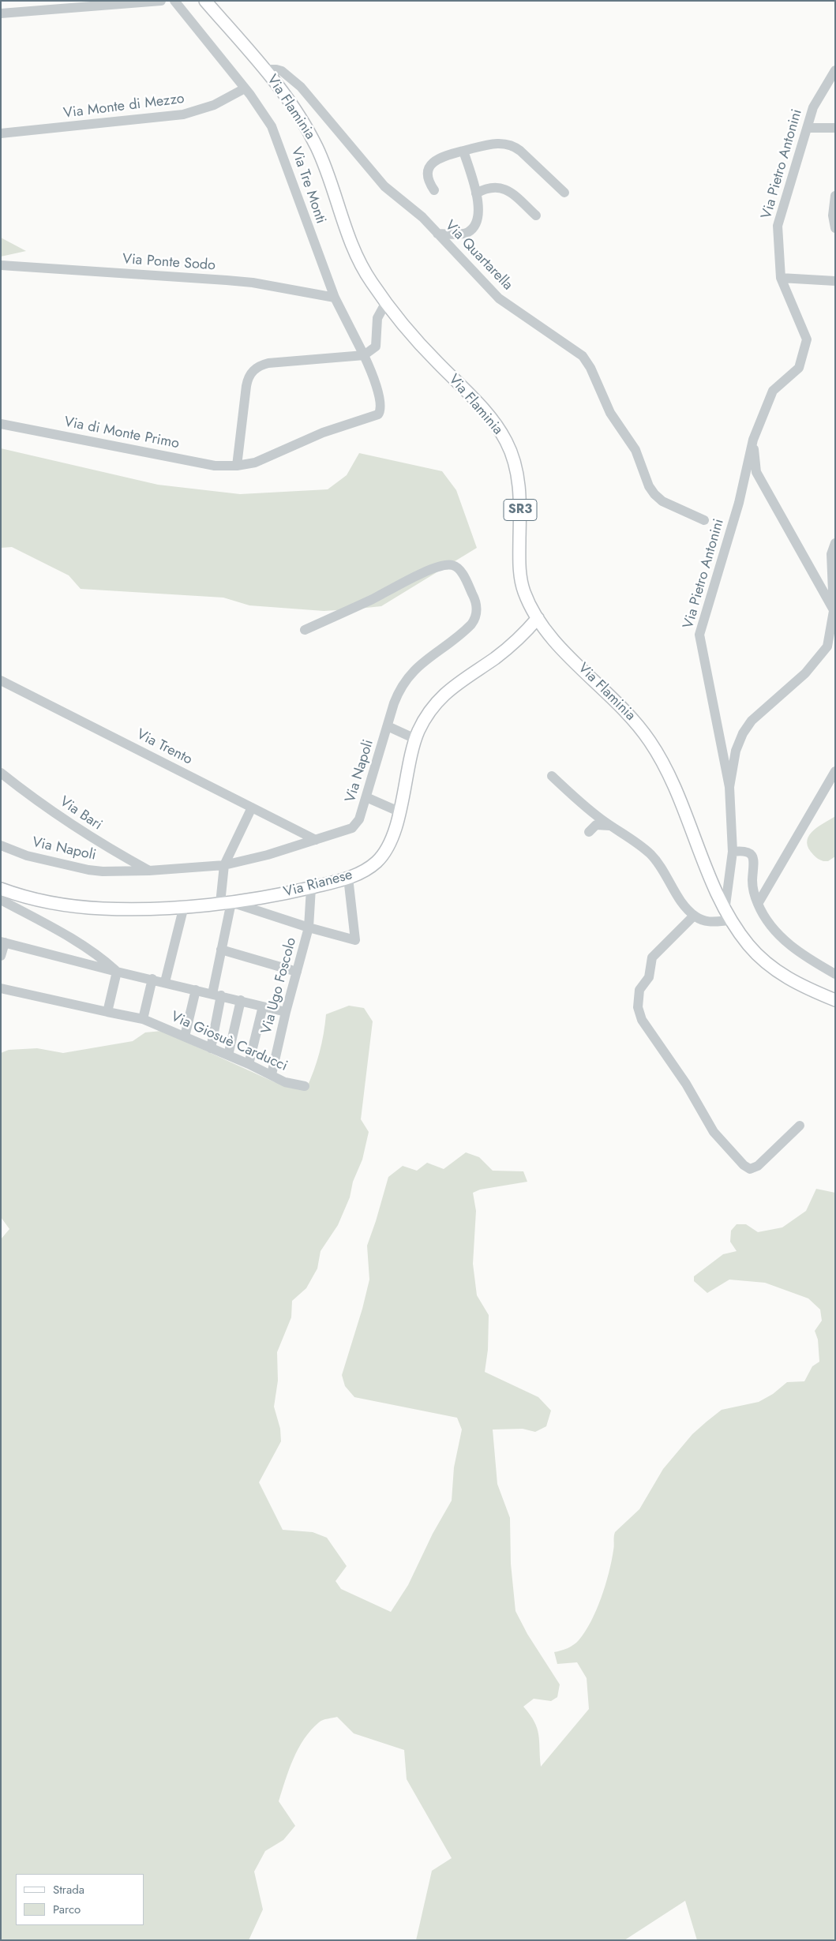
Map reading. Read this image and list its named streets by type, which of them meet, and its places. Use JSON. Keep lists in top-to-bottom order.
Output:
{
  "streets": {
    "main road": ["Via Flaminia", "SR3", "Via Rianese"],
    "street": [
      "Via Monte di Mezzo",
      "Via Pietro Antonini",
      "Via Tre Monti",
      "Via Quartarella",
      "Via Ponte Sodo",
      "Via di Monte Primo",
      "Via Trento",
      "Via Napoli",
      "Via Bari",
      "Via Ugo Foscolo",
      "Via Giosuè Carducci"
    ]
  },
  "crossings": [
    ["Via Monte di Mezzo", "Via Tre Monti"],
    ["Via Flaminia", "Via Pietro Antonini"],
    ["Via Flaminia", "Via Quartarella"],
    ["Via Flaminia", "Via Rianese"],
    ["Via Tre Monti", "Via Ponte Sodo"],
    ["Via Tre Monti", "Via di Monte Primo"],
    ["Via Trento", "Via Napoli"],
    ["Via Napoli", "Via Bari"],
    ["Via Rianese", "Via Ugo Foscolo"],
    ["Via Ugo Foscolo", "Via Giosuè Carducci"]
  ],
  "legend": ["Strada", "Parco"]
}
